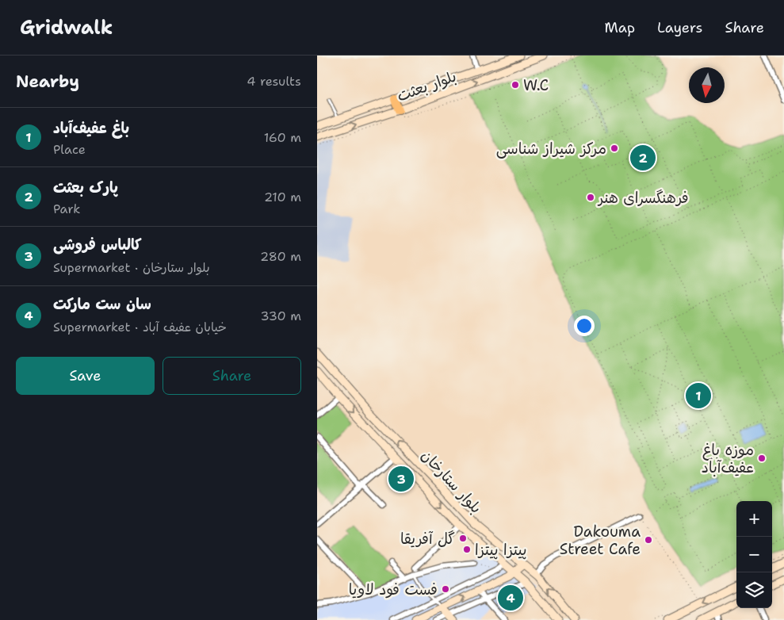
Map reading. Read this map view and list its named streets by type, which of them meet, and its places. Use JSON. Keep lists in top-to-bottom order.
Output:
{
  "streets": {
    "main road": ["بلوار بعثت", "بلوار ستارخان"]
  },
  "places": [
    "W.C",
    "مرکز شیراز شناسی",
    "فرهنگسرای هنر",
    "موزه باغ عفیف‌آباد",
    "گل آفریقا",
    "Dakouma Street Cafe",
    "پیتزا پیتزا",
    "فست فود لاویا"
  ],
  "north": "bottom",
  "page": {
    "header": "Gridwalk",
    "nav": ["Map", "Layers", "Share"],
    "heading": ["Nearby", "4 results"],
    "list": [
      {
        "mark": "1",
        "name": "باغ عفیف‌آباد",
        "note": "Place",
        "value": "160 m"
      },
      {
        "mark": "2",
        "name": "پارک بعثت",
        "note": "Park",
        "value": "210 m"
      },
      {
        "mark": "3",
        "name": "کالباس فروشی",
        "note": "Supermarket · بلوار ستارخان",
        "value": "280 m"
      },
      {
        "mark": "4",
        "name": "سان ست مارکت",
        "note": "Supermarket · خیابان عفیف آباد",
        "value": "330 m"
      }
    ],
    "pins": [
      "2",
      "1",
      "3",
      "4"
    ],
    "buttons": ["Save", "Share"],
    "map_buttons": ["+", "−"]
  }
}
